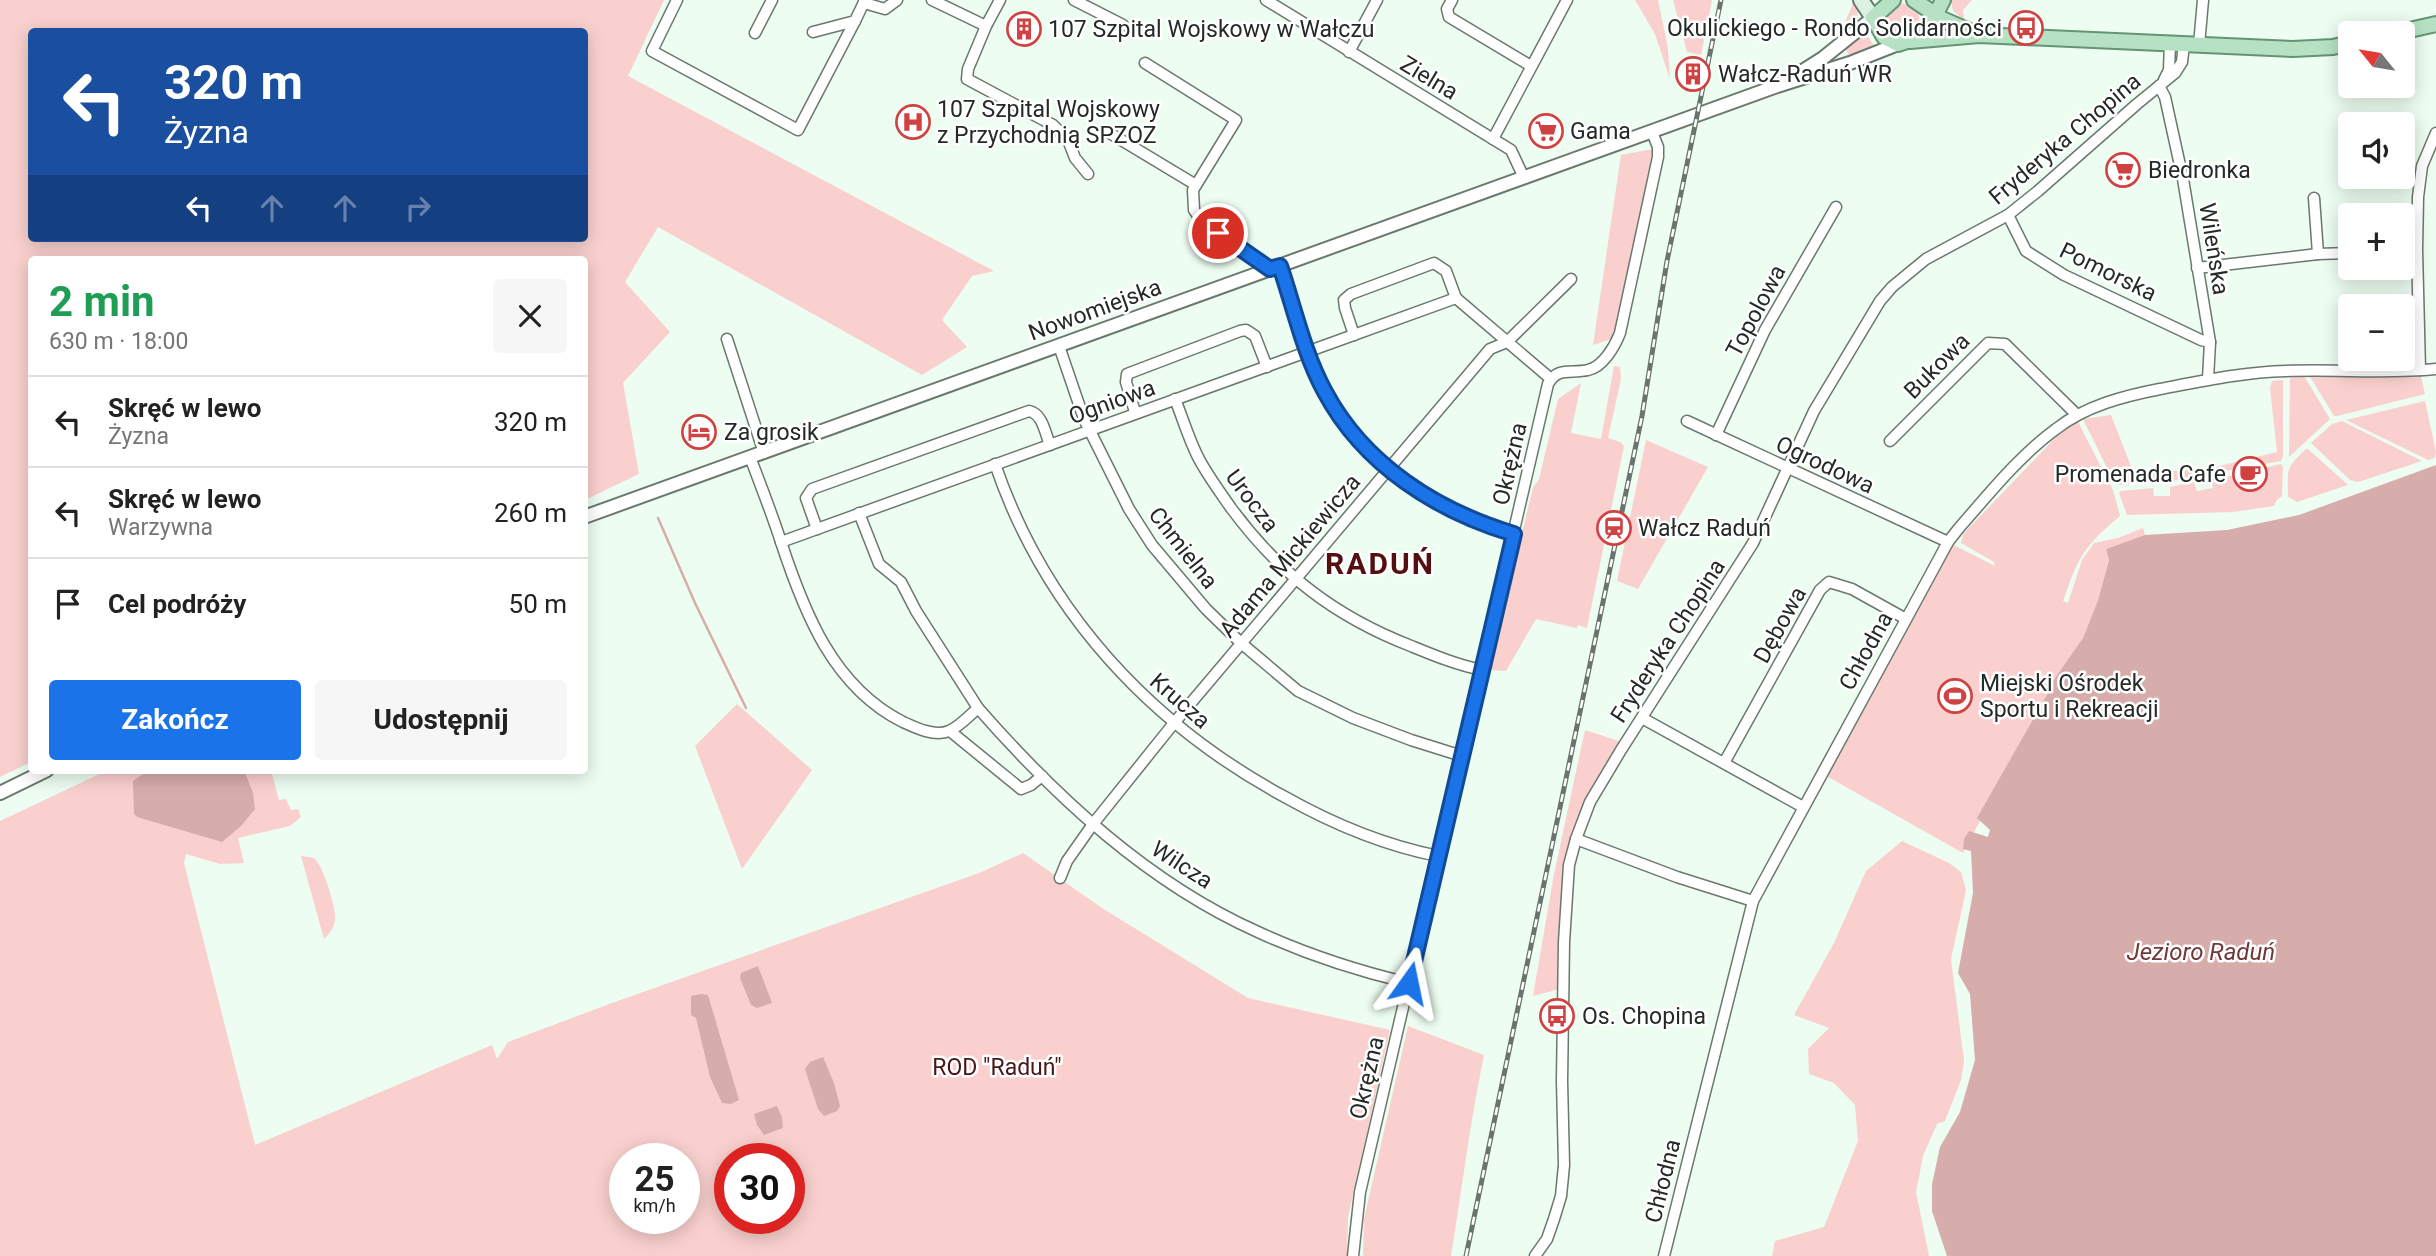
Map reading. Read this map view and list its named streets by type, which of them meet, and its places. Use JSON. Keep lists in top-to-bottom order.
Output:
{
  "streets": {
    "street": [
      "Zielna",
      "Fryderyka Chopina",
      "Wileńska",
      "Pomorska",
      "Nowomiejska",
      "Topolowa",
      "Bukowa",
      "Ogniowa",
      "Okrężna",
      "Ogrodowa",
      "Urocza",
      "Chmielna",
      "Adama Mickiewicza",
      "Dębowa",
      "Chłodna",
      "Krucza",
      "Wilcza"
    ]
  },
  "crossings": [
    ["Zielna", "Nowomiejska"],
    ["Fryderyka Chopina", "Wileńska"],
    ["Fryderyka Chopina", "Pomorska"],
    ["Fryderyka Chopina", "Ogrodowa"],
    ["Wileńska", "Pomorska"],
    ["Wileńska", "Chłodna"],
    ["Nowomiejska", "Chmielna"],
    ["Topolowa", "Ogrodowa"],
    ["Bukowa", "Chłodna"],
    ["Ogniowa", "Urocza"],
    ["Ogniowa", "Chmielna"],
    ["Ogniowa", "Krucza"],
    ["Ogniowa", "Wilcza"],
    ["Okrężna", "Urocza"],
    ["Okrężna", "Chmielna"],
    ["Okrężna", "Krucza"],
    ["Okrężna", "Wilcza"],
    ["Ogrodowa", "Chłodna"],
    ["Urocza", "Adama Mickiewicza"],
    ["Chmielna", "Adama Mickiewicza"],
    ["Adama Mickiewicza", "Krucza"],
    ["Adama Mickiewicza", "Wilcza"],
    ["Dębowa", "Chłodna"]
  ],
  "districts": ["RADUŃ"],
  "water": ["Jezioro Raduń"],
  "parks": ["ROD \"Raduń\""],
  "places": {
    "bus stop": ["Okulickiego - Rondo Solidarności", "Os. Chopina"],
    "building": ["107 Szpital Wojskowy w Wałczu", "Wałcz-Raduń WR"],
    "hospital": ["107 Szpital Wojskowy z Przychodnią SPZOZ"],
    "supermarket": ["Gama", "Biedronka"],
    "hotel": ["Za grosik"],
    "cafe": ["Promenada Cafe"],
    "station": ["Wałcz Raduń"],
    "sports": ["Miejski Ośrodek Sportu i Rekreacji"]
  },
  "north": "top left",
  "page": {
    "map_buttons": ["+", "−"],
    "turn": ["320 m", "Żyzna"],
    "heading": ["2 min", "630 m · 18:00"],
    "list": [
      {
        "name": "Skręć w lewo",
        "note": "Żyzna",
        "value": "320 m"
      },
      {
        "name": "Skręć w lewo",
        "note": "Warzywna",
        "value": "260 m"
      },
      {
        "name": "Cel podróży",
        "value": "50 m"
      }
    ],
    "buttons": ["Zakończ", "Udostępnij"],
    "speed": "25 km/h",
    "limit": "30"
  }
}
